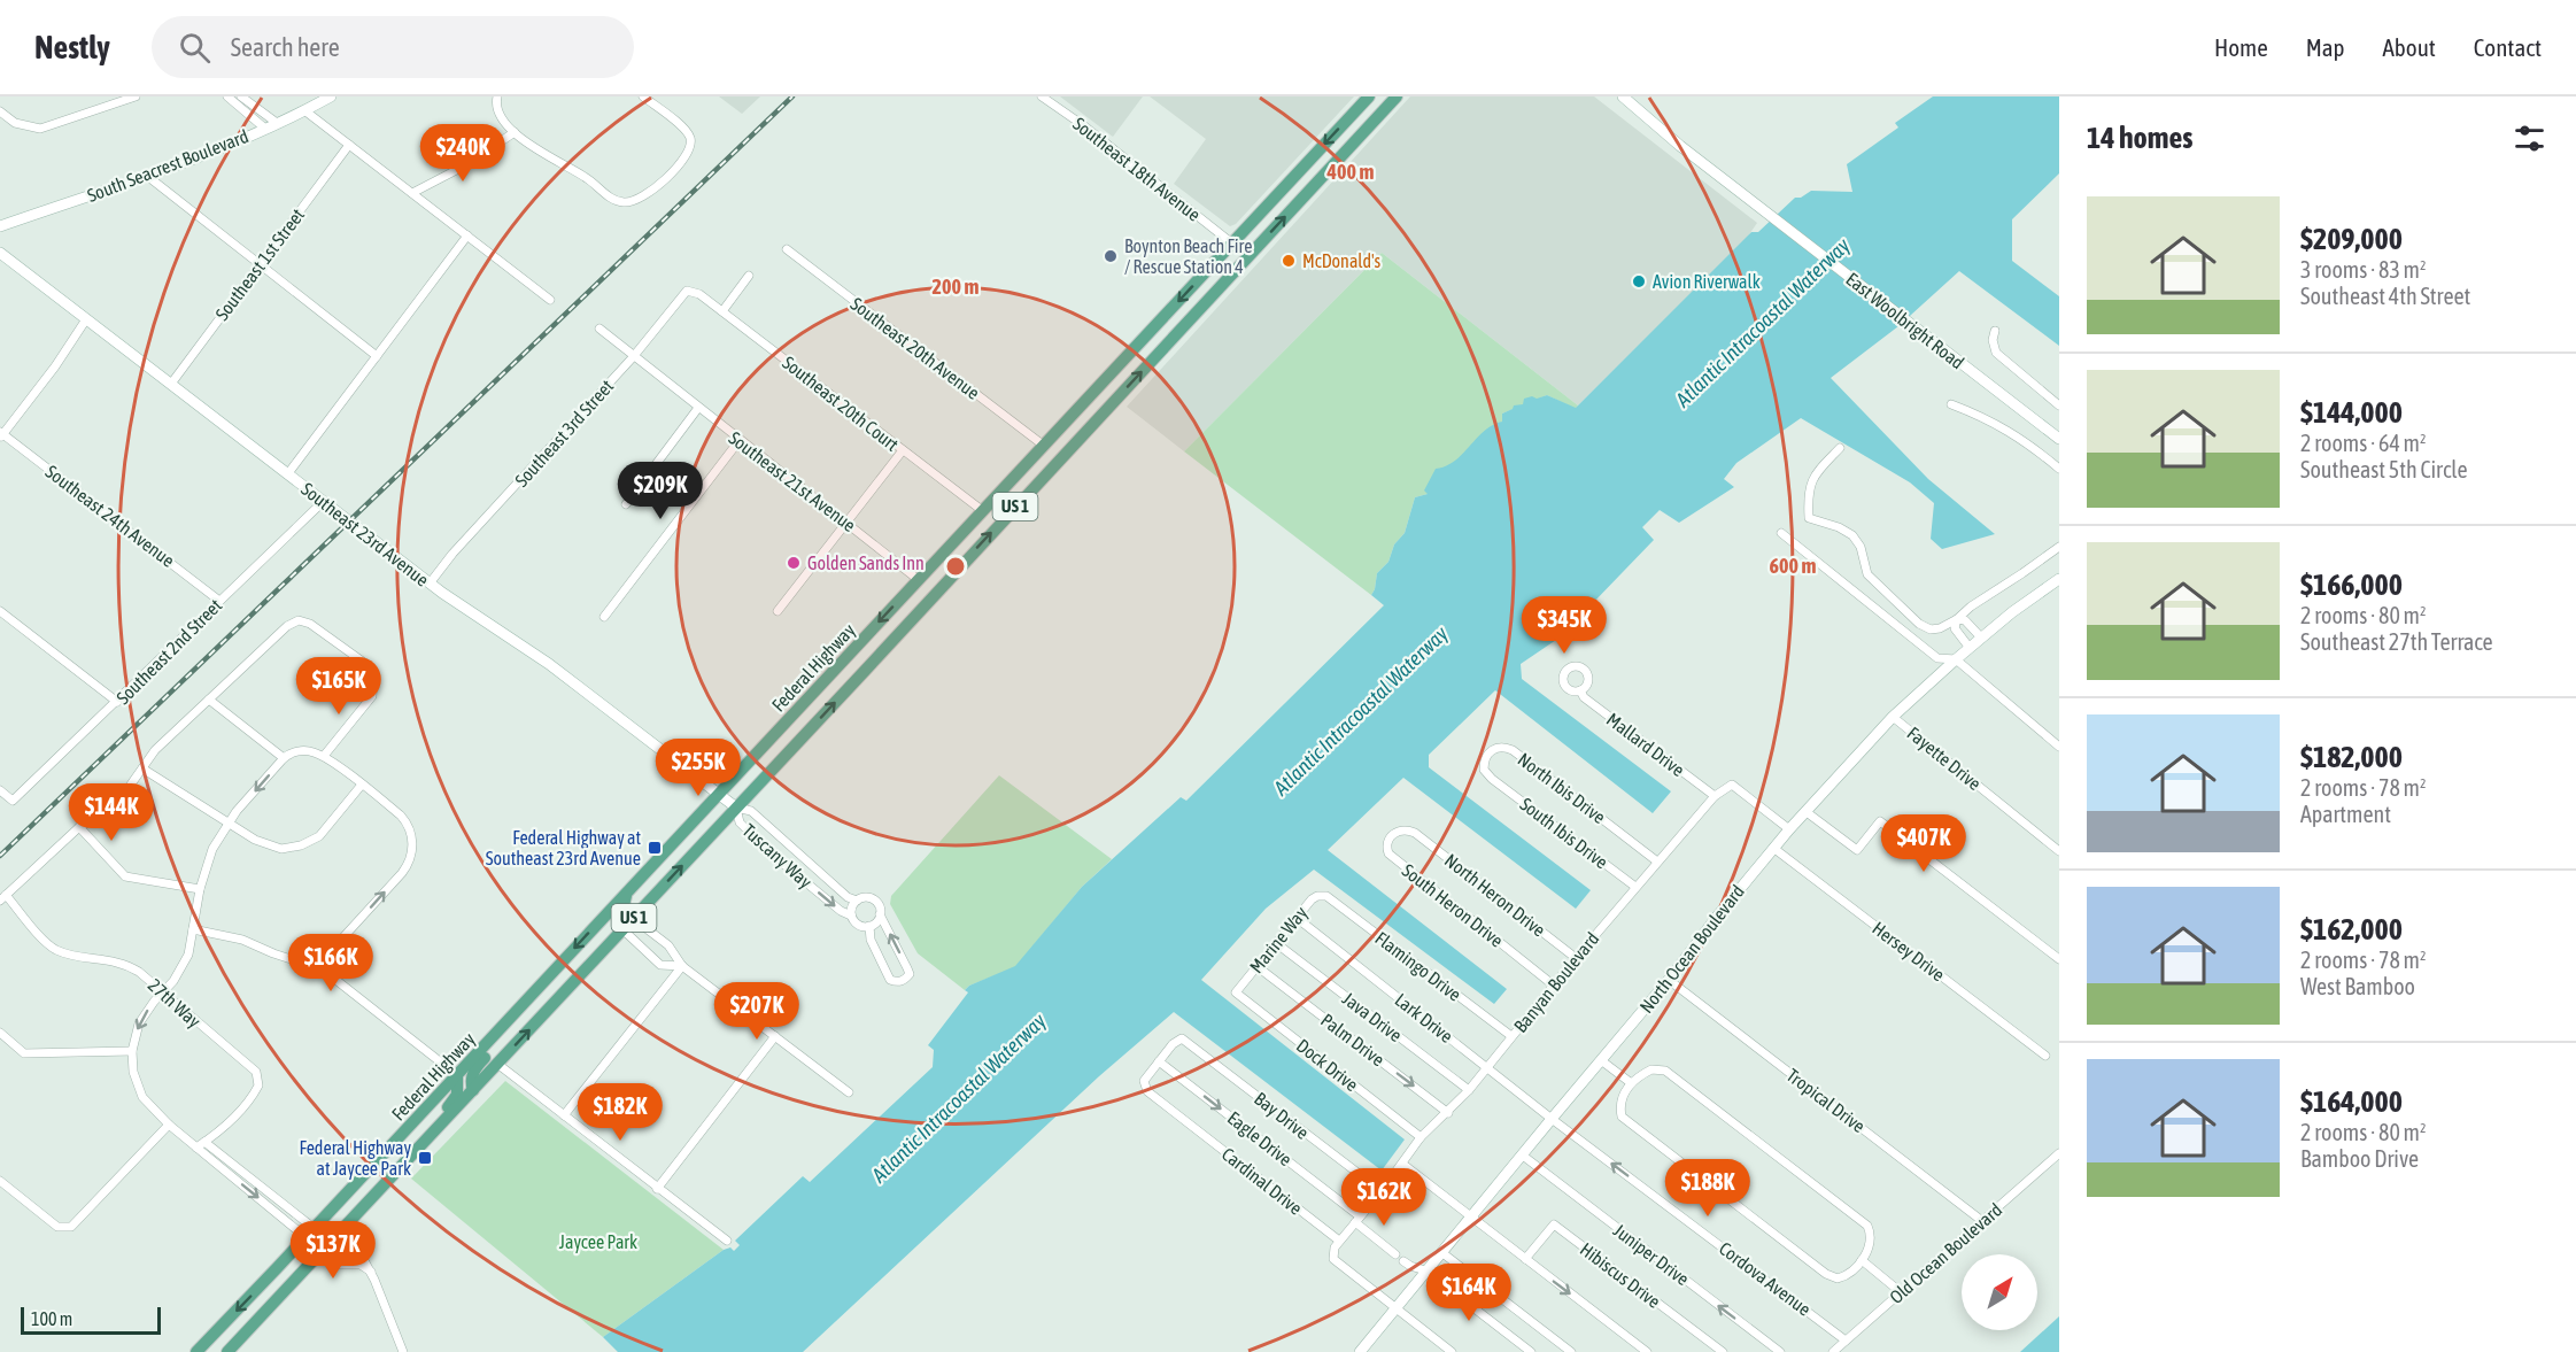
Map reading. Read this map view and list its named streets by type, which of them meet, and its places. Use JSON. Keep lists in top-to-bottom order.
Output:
{
  "streets": {
    "main road": [
      "South Seacrest Boulevard",
      "East Woolbright Road",
      "US 1",
      "Southeast 23rd Avenue",
      "Federal Highway",
      "North Ocean Boulevard"
    ],
    "street": [
      "Southeast 18th Avenue",
      "Southeast 1st Street",
      "Southeast 20th Avenue",
      "Southeast 20th Court",
      "Southeast 3rd Street",
      "Southeast 21st Avenue",
      "Southeast 24th Avenue",
      "Southeast 2nd Street",
      "Mallard Drive",
      "Fayette Drive",
      "North Ibis Drive",
      "South Ibis Drive",
      "Tuscany Way",
      "North Heron Drive",
      "South Heron Drive",
      "Marine Way",
      "Hersey Drive",
      "Flamingo Drive",
      "Banyan Boulevard",
      "27th Way",
      "Java Drive",
      "Lark Drive",
      "Palm Drive",
      "Dock Drive",
      "Tropical Drive",
      "Bay Drive",
      "Eagle Drive",
      "Cardinal Drive",
      "Old Ocean Boulevard",
      "Juniper Drive",
      "Hibiscus Drive",
      "Cordova Avenue"
    ]
  },
  "crossings": [
    ["Southeast 18th Avenue", "Federal Highway"],
    ["Southeast 1st Street", "Southeast 23rd Avenue"],
    ["Southeast 20th Avenue", "Federal Highway"],
    ["Southeast 20th Court", "Southeast 3rd Street"],
    ["Southeast 20th Court", "Federal Highway"],
    ["Southeast 3rd Street", "Southeast 21st Avenue"],
    ["Southeast 3rd Street", "Southeast 23rd Avenue"],
    ["Southeast 21st Avenue", "Federal Highway"],
    ["Southeast 24th Avenue", "Southeast 2nd Street"],
    ["Southeast 23rd Avenue", "Southeast 2nd Street"],
    ["Southeast 23rd Avenue", "Federal Highway"],
    ["Southeast 23rd Avenue", "Tuscany Way"],
    ["Federal Highway", "Tuscany Way"],
    ["Mallard Drive", "Banyan Boulevard"],
    ["Fayette Drive", "North Ocean Boulevard"],
    ["North Ibis Drive", "South Ibis Drive"],
    ["North Ibis Drive", "Banyan Boulevard"],
    ["South Ibis Drive", "Banyan Boulevard"],
    ["North Heron Drive", "South Heron Drive"],
    ["North Heron Drive", "Banyan Boulevard"],
    ["South Heron Drive", "Banyan Boulevard"],
    ["Marine Way", "Flamingo Drive"],
    ["Marine Way", "Java Drive"],
    ["Marine Way", "Lark Drive"],
    ["Marine Way", "Palm Drive"],
    ["Marine Way", "Dock Drive"],
    ["North Ocean Boulevard", "Hersey Drive"],
    ["North Ocean Boulevard", "Lark Drive"],
    ["North Ocean Boulevard", "Tropical Drive"],
    ["North Ocean Boulevard", "Juniper Drive"],
    ["North Ocean Boulevard", "Cordova Avenue"],
    ["Flamingo Drive", "Banyan Boulevard"],
    ["Banyan Boulevard", "Java Drive"],
    ["Banyan Boulevard", "Lark Drive"],
    ["Banyan Boulevard", "Palm Drive"],
    ["Banyan Boulevard", "Dock Drive"],
    ["Banyan Boulevard", "Bay Drive"],
    ["Banyan Boulevard", "Eagle Drive"],
    ["Banyan Boulevard", "Cardinal Drive"],
    ["Lark Drive", "Cordova Avenue"],
    ["Tropical Drive", "Old Ocean Boulevard"],
    ["Bay Drive", "Eagle Drive"],
    ["Bay Drive", "Cardinal Drive"],
    ["Eagle Drive", "Cardinal Drive"],
    ["Old Ocean Boulevard", "Cordova Avenue"]
  ],
  "one_way": [
    "Palm Drive",
    "Eagle Drive",
    "Juniper Drive",
    "Cordova Avenue"
  ],
  "water": ["Atlantic Intracoastal Waterway"],
  "parks": ["Jaycee Park"],
  "places": {
    "other": [
      "Boynton Beach Fire / Rescue Station 4",
      "McDonald's",
      "Avion Riverwalk",
      "Golden Sands Inn"
    ],
    "transit": ["Federal Highway at Southeast 23rd Avenue", "Federal Highway at Jaycee Park"]
  },
  "scale_bar": "100 m",
  "north": "top right",
  "page": {
    "header": "Nestly",
    "search": "Search here",
    "nav": [
      "Home",
      "Map",
      "About",
      "Contact"
    ],
    "heading": "14 homes",
    "price": [
      "$240K",
      "$209K",
      "$345K",
      "$165K",
      "$255K",
      "$144K",
      "$407K",
      "$166K",
      "$207K",
      "$182K",
      "$188K",
      "$162K",
      "$137K",
      "$164K"
    ],
    "list": [
      {
        "name": "$209,000",
        "note": "3 rooms · 83 m² · Southeast 4th Street"
      },
      {
        "name": "$144,000",
        "note": "2 rooms · 64 m² · Southeast 5th Circle"
      },
      {
        "name": "$166,000",
        "note": "2 rooms · 80 m² · Southeast 27th Terrace"
      },
      {
        "name": "$182,000",
        "note": "2 rooms · 78 m² · Apartment"
      },
      {
        "name": "$162,000",
        "note": "2 rooms · 78 m² · West Bamboo"
      },
      {
        "name": "$164,000",
        "note": "2 rooms · 80 m² · Bamboo Drive"
      }
    ],
    "scale": "100 m"
  },
  "rings": ["400 m", "200 m", "600 m"]
}
